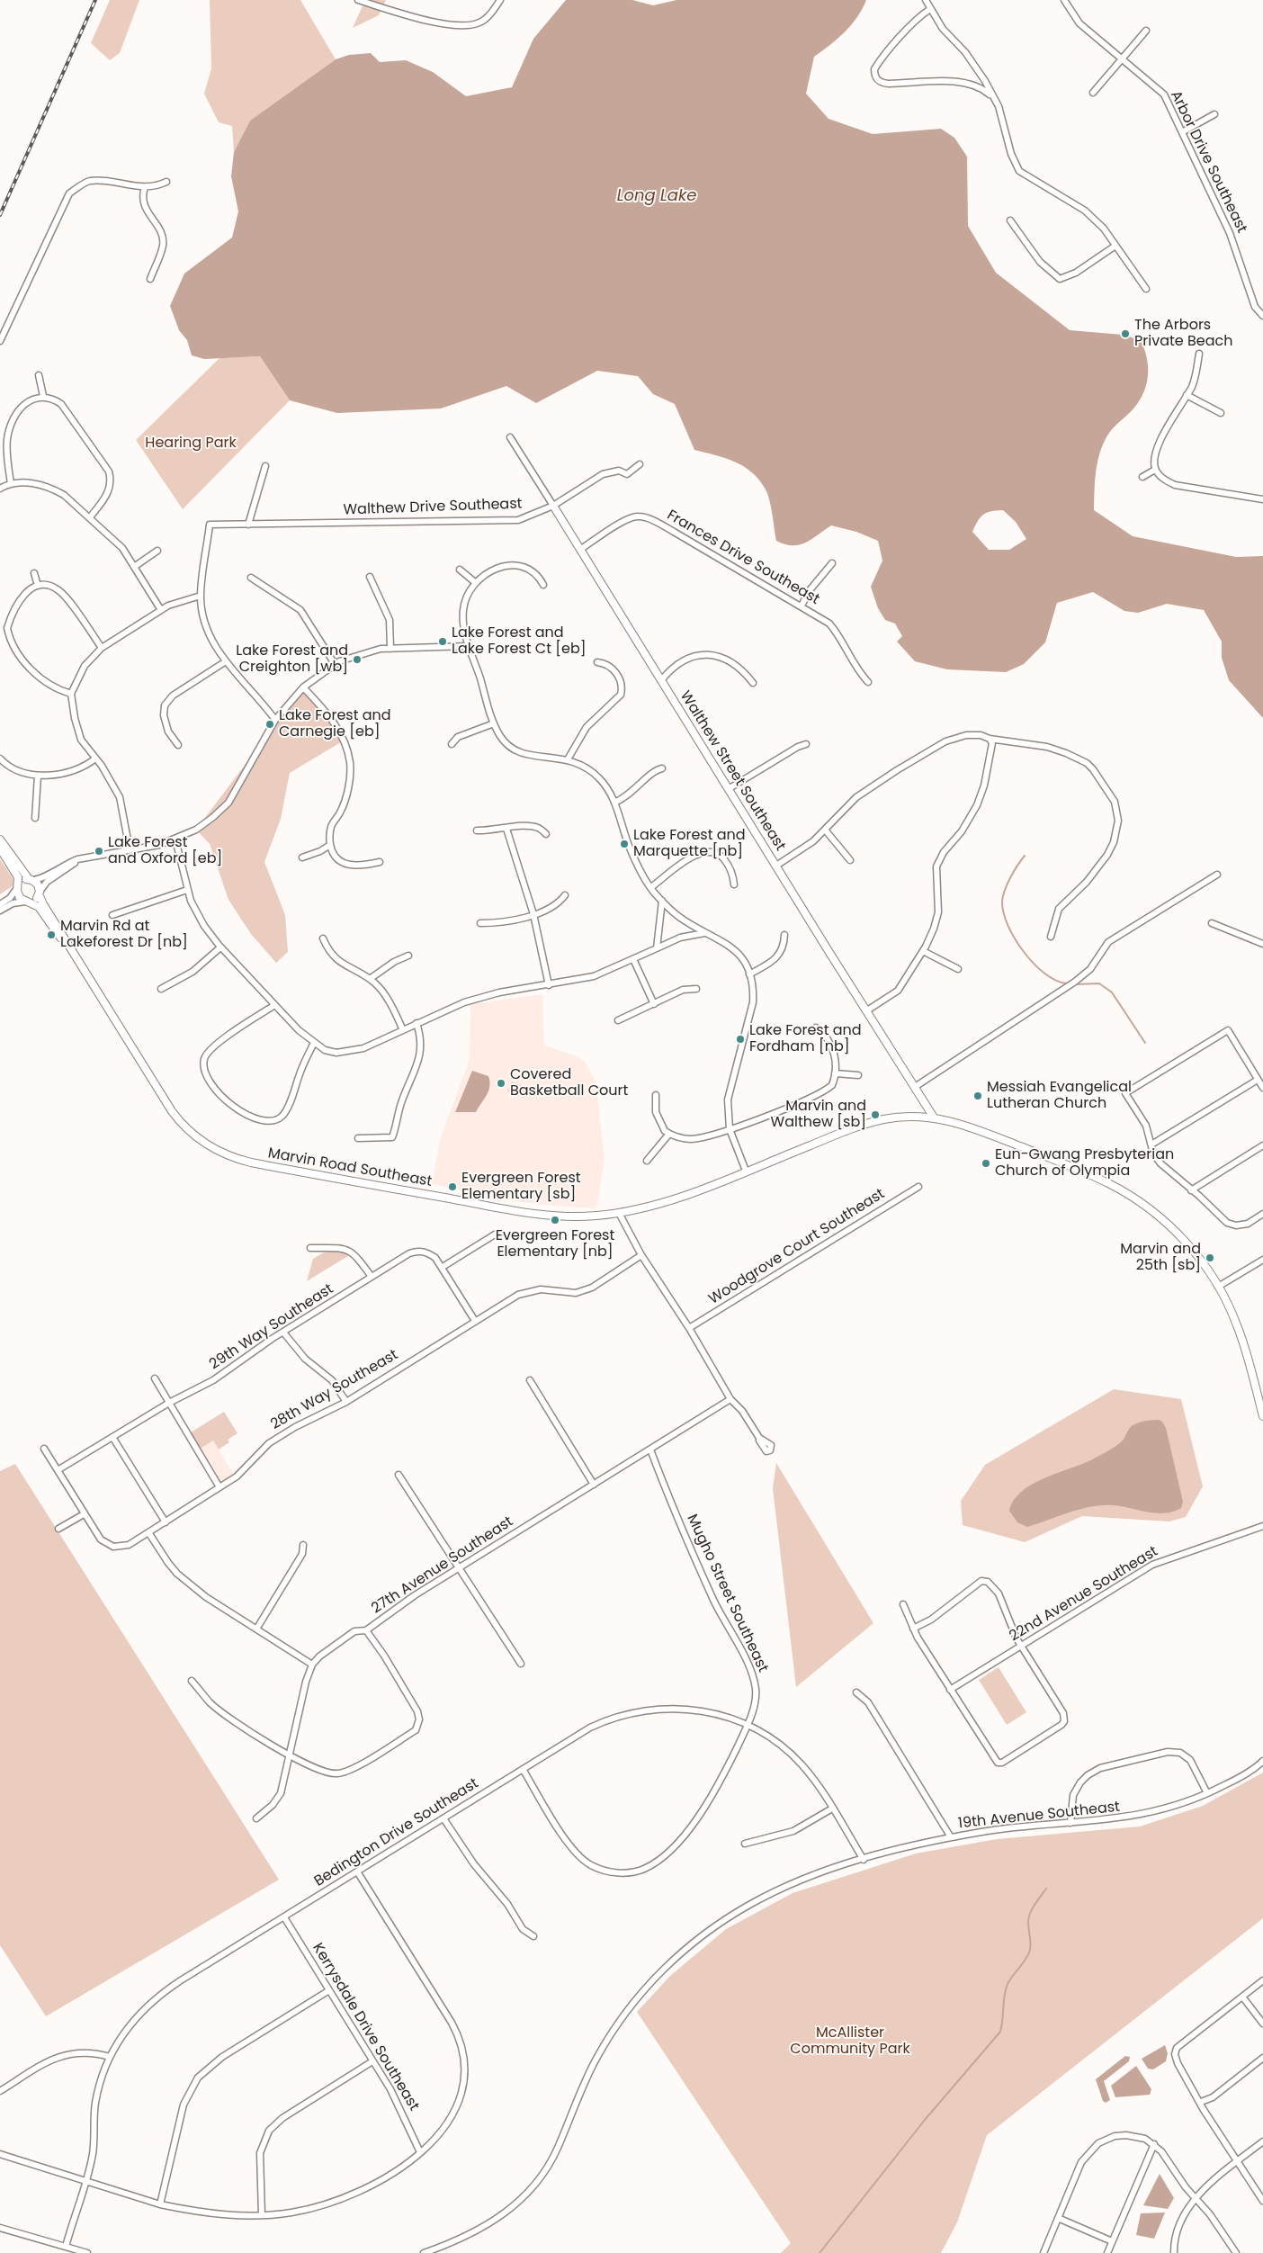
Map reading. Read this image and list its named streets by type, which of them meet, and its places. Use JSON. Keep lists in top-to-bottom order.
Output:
{
  "streets": {
    "street": [
      "Arbor Drive Southeast",
      "Walthew Drive Southeast",
      "Frances Drive Southeast",
      "Walthew Street Southeast",
      "Marvin Road Southeast",
      "Woodgrove Court Southeast",
      "29th Way Southeast",
      "28th Way Southeast",
      "27th Avenue Southeast",
      "Mugho Street Southeast",
      "22nd Avenue Southeast",
      "19th Avenue Southeast",
      "Bedington Drive Southeast",
      "Kerrysdale Drive Southeast"
    ]
  },
  "crossings": [
    ["Walthew Drive Southeast", "Walthew Street Southeast"],
    ["Frances Drive Southeast", "Walthew Street Southeast"],
    ["Walthew Street Southeast", "Marvin Road Southeast"],
    ["29th Way Southeast", "28th Way Southeast"],
    ["27th Avenue Southeast", "Mugho Street Southeast"],
    ["Mugho Street Southeast", "Bedington Drive Southeast"],
    ["19th Avenue Southeast", "Bedington Drive Southeast"],
    ["Bedington Drive Southeast", "Kerrysdale Drive Southeast"]
  ],
  "water": ["Long Lake"],
  "parks": ["Hearing Park", "McAllister Community Park"],
  "places": [
    "The Arbors Private Beach",
    "Lake Forest and Lake Forest Ct [eb]",
    "Lake Forest and Creighton [wb]",
    "Lake Forest and Carnegie [eb]",
    "Lake Forest and Marquette [nb]",
    "Lake Forest and Oxford [eb]",
    "Marvin Rd at Lakeforest Dr [nb]",
    "Lake Forest and Fordham [nb]",
    "Covered Basketball Court",
    "Messiah Evangelical Lutheran Church",
    "Marvin and Walthew [sb]",
    "Eun-Gwang Presbyterian Church of Olympia",
    "Evergreen Forest Elementary [sb]",
    "Evergreen Forest Elementary [nb]",
    "Marvin and 25th [sb]"
  ]
}
